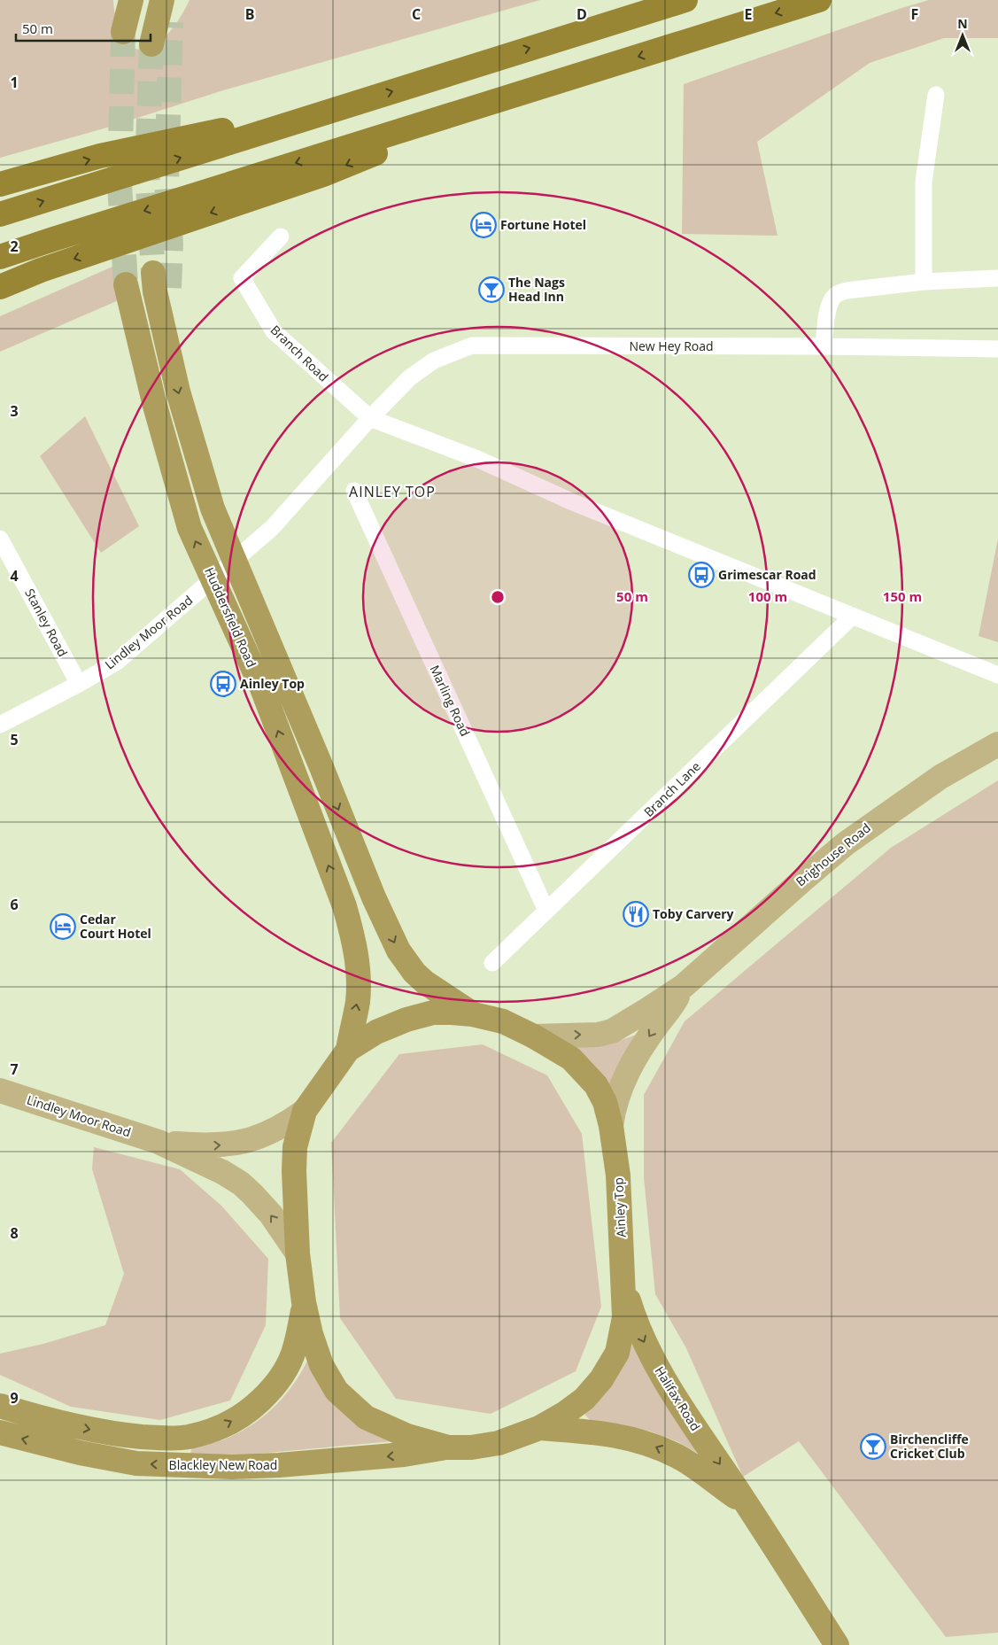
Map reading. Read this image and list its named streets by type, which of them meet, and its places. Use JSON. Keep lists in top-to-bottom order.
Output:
{
  "streets": {
    "highway": [
      "Huddersfield Road",
      "Ainley Top",
      "Halifax Road",
      "Blackley New Road"
    ],
    "main road": ["Lindley Moor Road", "Brighouse Road"],
    "street": [
      "New Hey Road",
      "Branch Road",
      "Stanley Road",
      "Marling Road",
      "Branch Lane"
    ]
  },
  "crossings": [
    ["New Hey Road", "Branch Road"],
    ["New Hey Road", "Lindley Moor Road"],
    ["Branch Road", "Lindley Moor Road"],
    ["Huddersfield Road", "Ainley Top"],
    ["Stanley Road", "Lindley Moor Road"],
    ["Lindley Moor Road", "Ainley Top"],
    ["Marling Road", "Branch Lane"],
    ["Ainley Top", "Halifax Road"],
    ["Ainley Top", "Blackley New Road"]
  ],
  "one_way": ["Blackley New Road"],
  "districts": ["AINLEY TOP"],
  "places": {
    "hotel": ["Fortune Hotel", "Cedar Court Hotel"],
    "bar": ["The Nags Head Inn", "Birchencliffe Cricket Club"],
    "bus stop": ["Grimescar Road", "Ainley Top"],
    "restaurant": ["Toby Carvery"]
  },
  "scale_bar": "50 m",
  "north": "top",
  "grid": {
    "columns": [
      "B",
      "C",
      "D",
      "E",
      "F"
    ],
    "rows": [
      "1",
      "2",
      "3",
      "4",
      "5",
      "6",
      "7",
      "8",
      "9"
    ]
  },
  "rings": ["50 m", "100 m", "150 m"]
}
